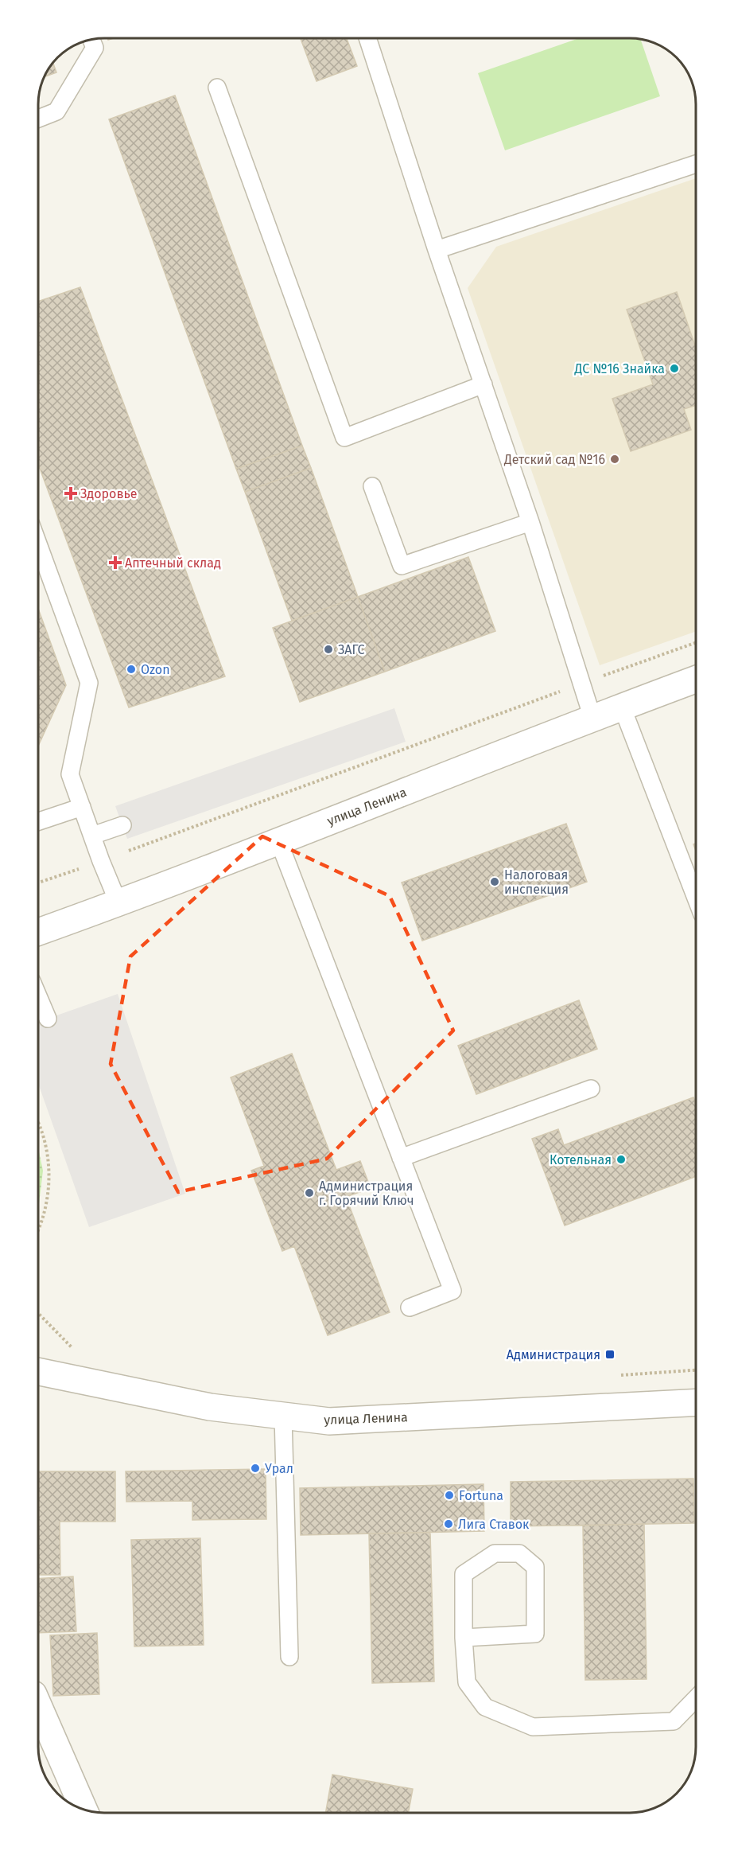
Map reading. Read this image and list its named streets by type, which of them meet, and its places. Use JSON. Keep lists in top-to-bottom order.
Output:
{
  "streets": {
    "street": ["улица Ленина"]
  },
  "places": {
    "other": [
      "ДС №16 Знайка",
      "Детский сад №16",
      "ЗАГС",
      "Ozon",
      "Налоговая инспекция",
      "Котельная",
      "Администрация г. Горячий Ключ",
      "Урал",
      "Fortuna",
      "Лига Ставок"
    ],
    "health": ["Здоровье", "Аптечный склад"],
    "transit": ["Администрация"]
  }
}
